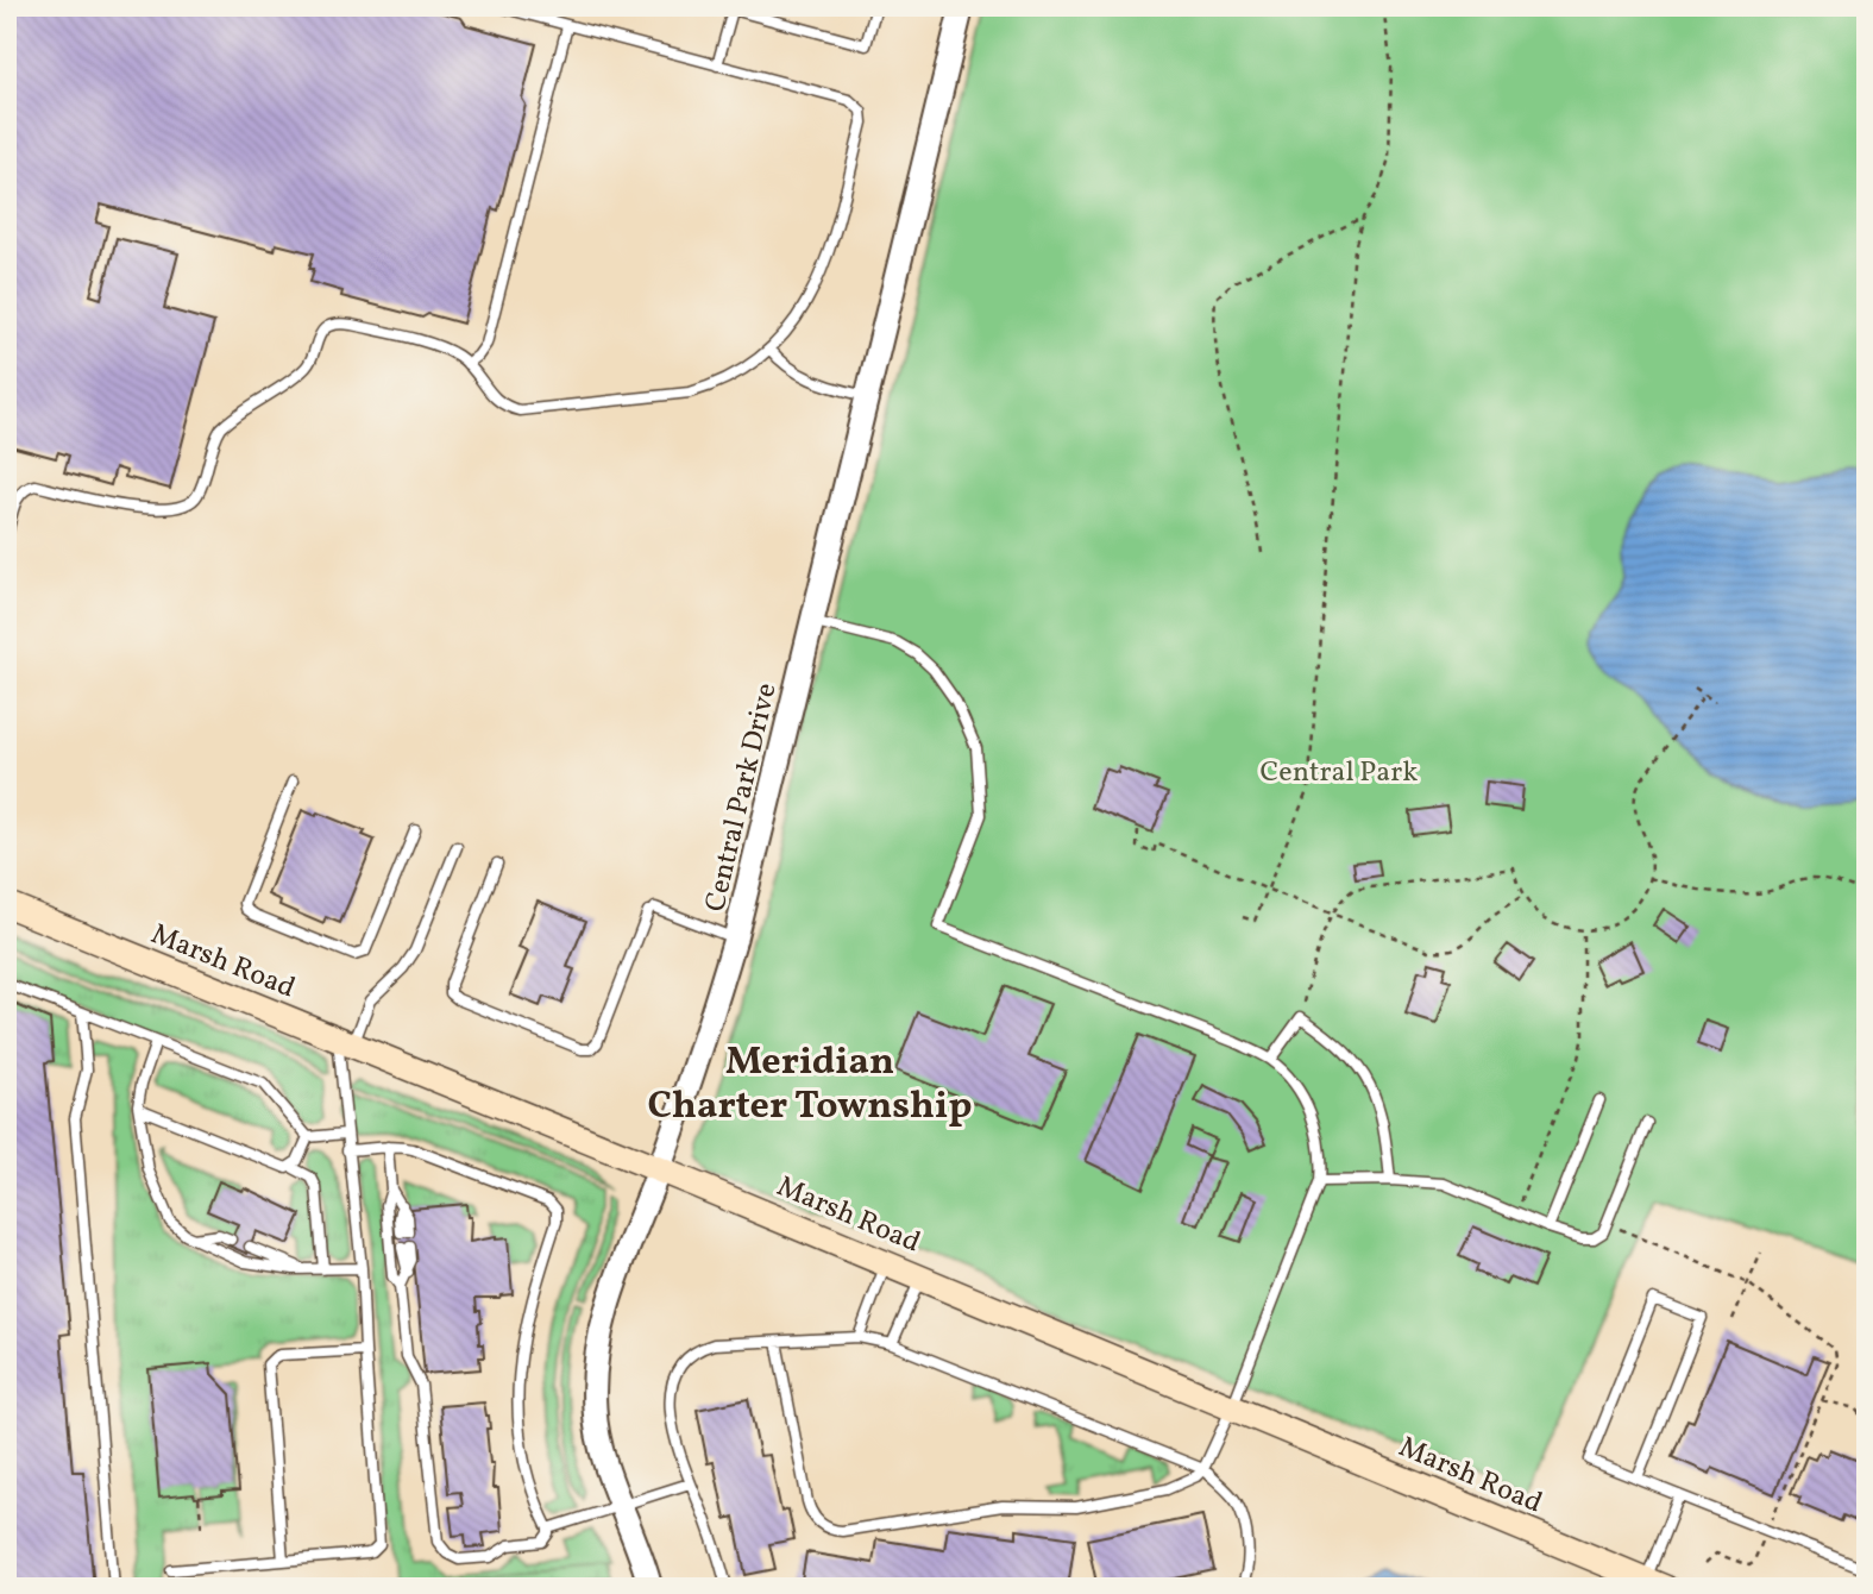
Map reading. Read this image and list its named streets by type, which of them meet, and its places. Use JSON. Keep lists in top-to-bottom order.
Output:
{
  "streets": {
    "main road": ["Marsh Road"],
    "street": ["Central Park Drive"]
  },
  "crossings": [
    ["Central Park Drive", "Marsh Road"]
  ],
  "districts": ["Meridian Charter Township"],
  "parks": ["Central Park"]
}
